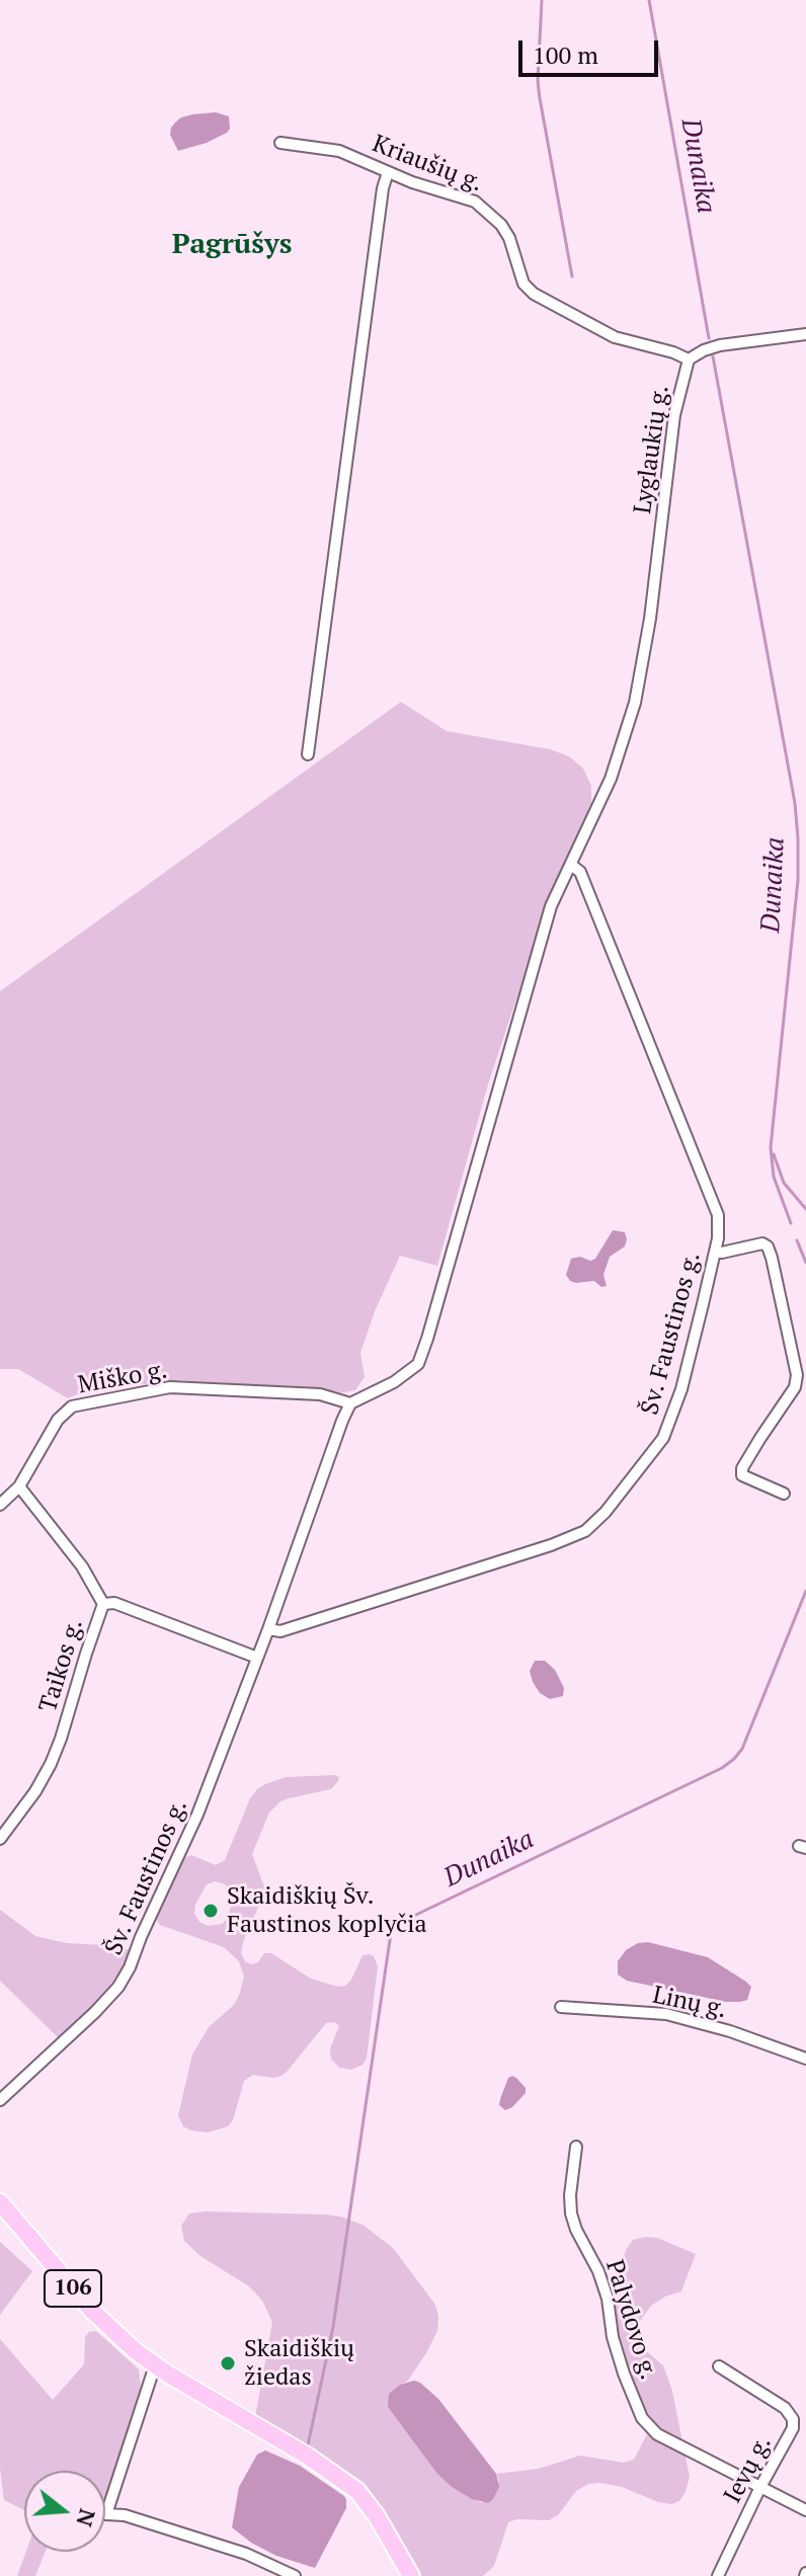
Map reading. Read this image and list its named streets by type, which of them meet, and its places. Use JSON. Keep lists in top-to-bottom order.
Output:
{
  "streets": {
    "main road": ["106"],
    "street": [
      "Kriaušių g.",
      "Lyglaukių g.",
      "Šv. Faustinos g.",
      "Miško g.",
      "Taikos g.",
      "Linų g.",
      "Palydovo g.",
      "Ievų g."
    ]
  },
  "crossings": [
    ["Kriaušių g.", "Lyglaukių g."],
    ["Lyglaukių g.", "Šv. Faustinos g."],
    ["Šv. Faustinos g.", "Miško g."],
    ["Šv. Faustinos g.", "Taikos g."],
    ["Palydovo g.", "Ievų g."]
  ],
  "districts": ["Pagrūšys"],
  "water": ["Dunaika"],
  "places": ["Skaidiškių Šv. Faustinos koplyčia", "Skaidiškių žiedas"],
  "scale_bar": "100 m",
  "north": "right"
}
